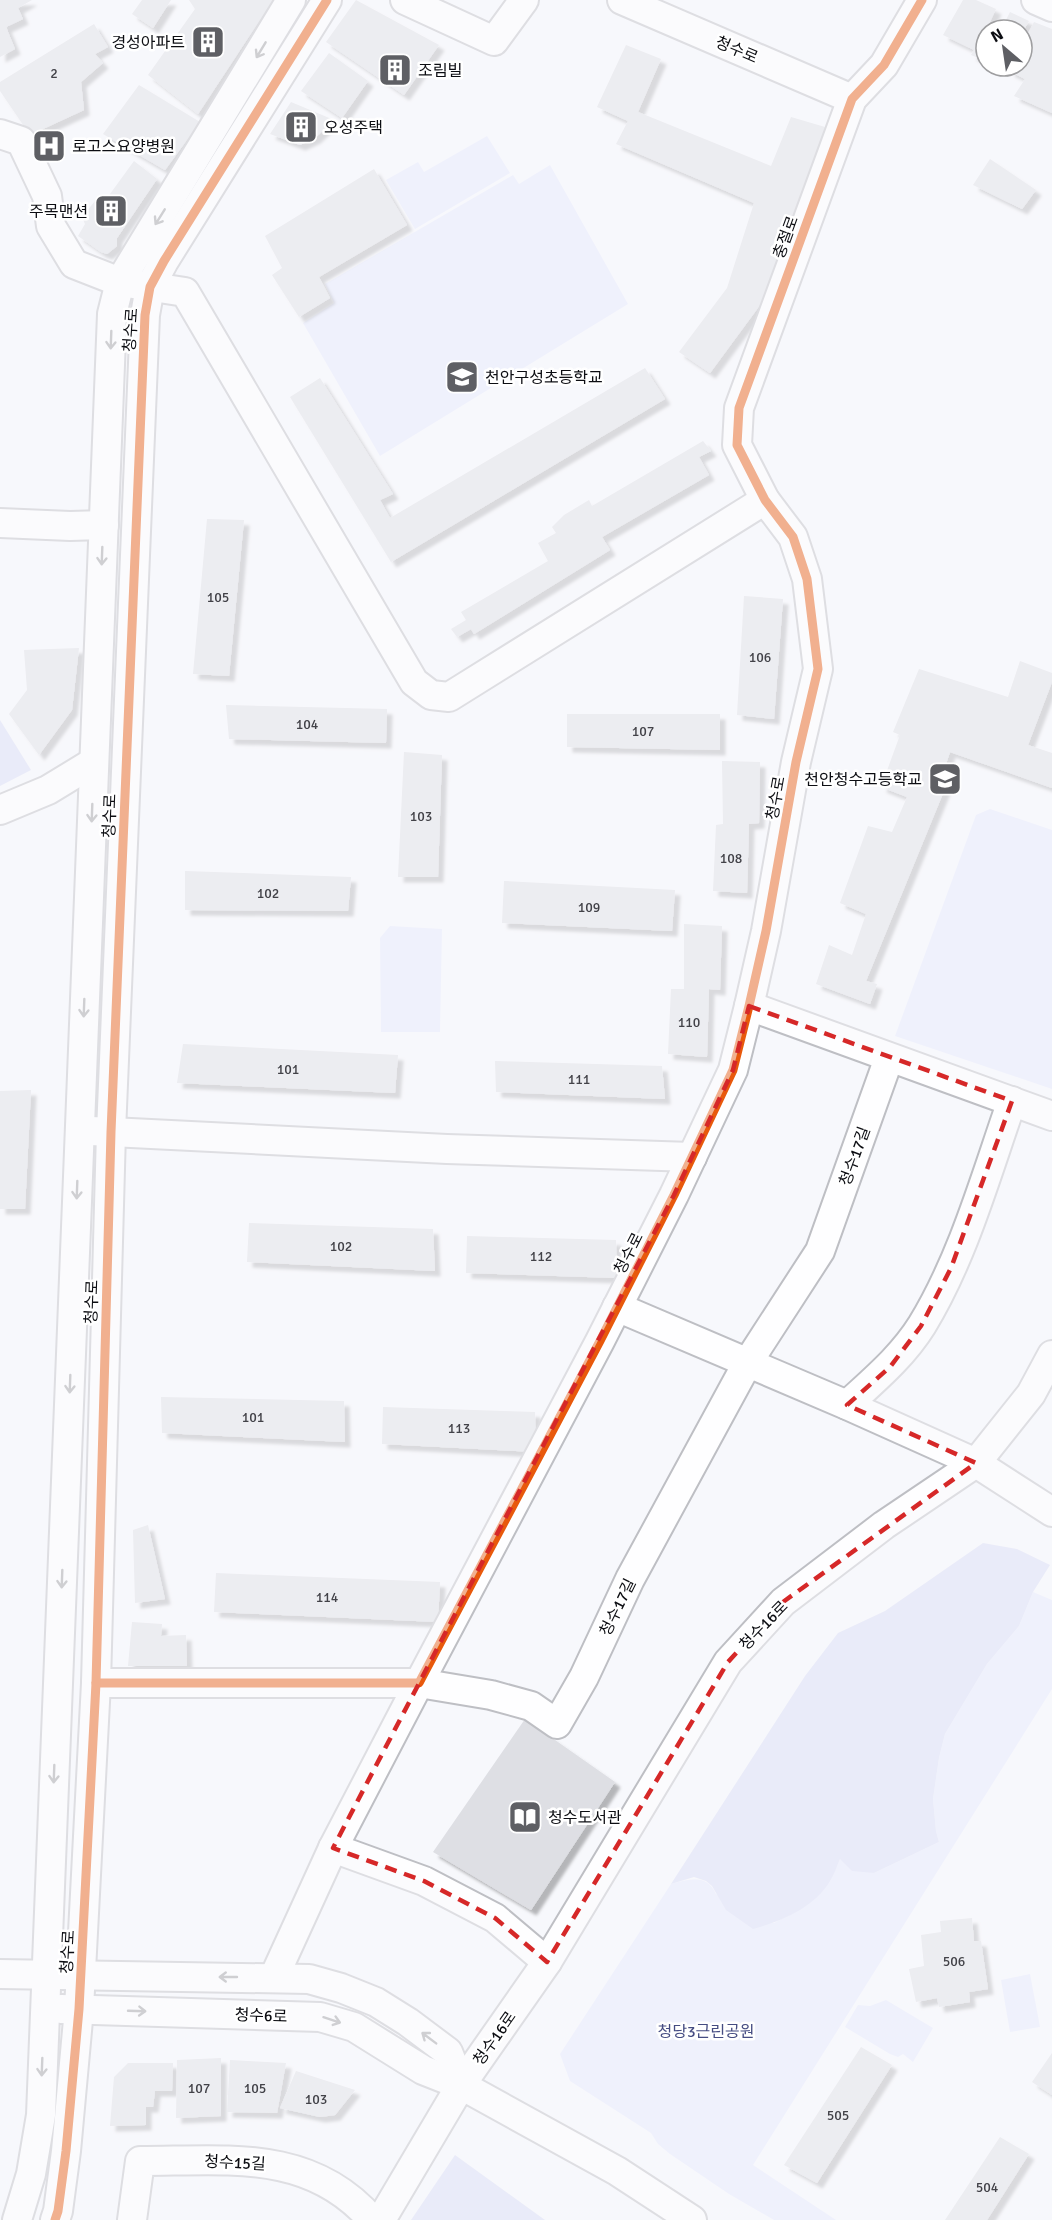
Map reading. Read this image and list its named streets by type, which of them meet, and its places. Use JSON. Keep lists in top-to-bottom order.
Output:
{
  "streets": {
    "street": [
      "청수로",
      "충절로",
      "청수17길",
      "청수16로",
      "청수6로",
      "청수15길"
    ]
  },
  "crossings": [
    ["청수로", "충절로"],
    ["청수로", "청수17길"],
    ["청수로", "청수6로"],
    ["청수16로", "청수6로"]
  ],
  "parks": ["청당3근린공원"],
  "places": {
    "building": [
      "경성아파트",
      "조림빌",
      "오성주택",
      "주목맨션"
    ],
    "hospital": ["로고스요양병원"],
    "school or university": ["천안구성초등학교", "천안청수고등학교"],
    "library": ["청수도서관"]
  },
  "house_numbers": [
    "2",
    "105",
    "106",
    "104",
    "107",
    "103",
    "108",
    "102",
    "109",
    "110",
    "101",
    "111",
    "102",
    "112",
    "101",
    "113",
    "114",
    "506",
    "107",
    "105",
    "103",
    "505",
    "504"
  ],
  "north": "top left"
}
